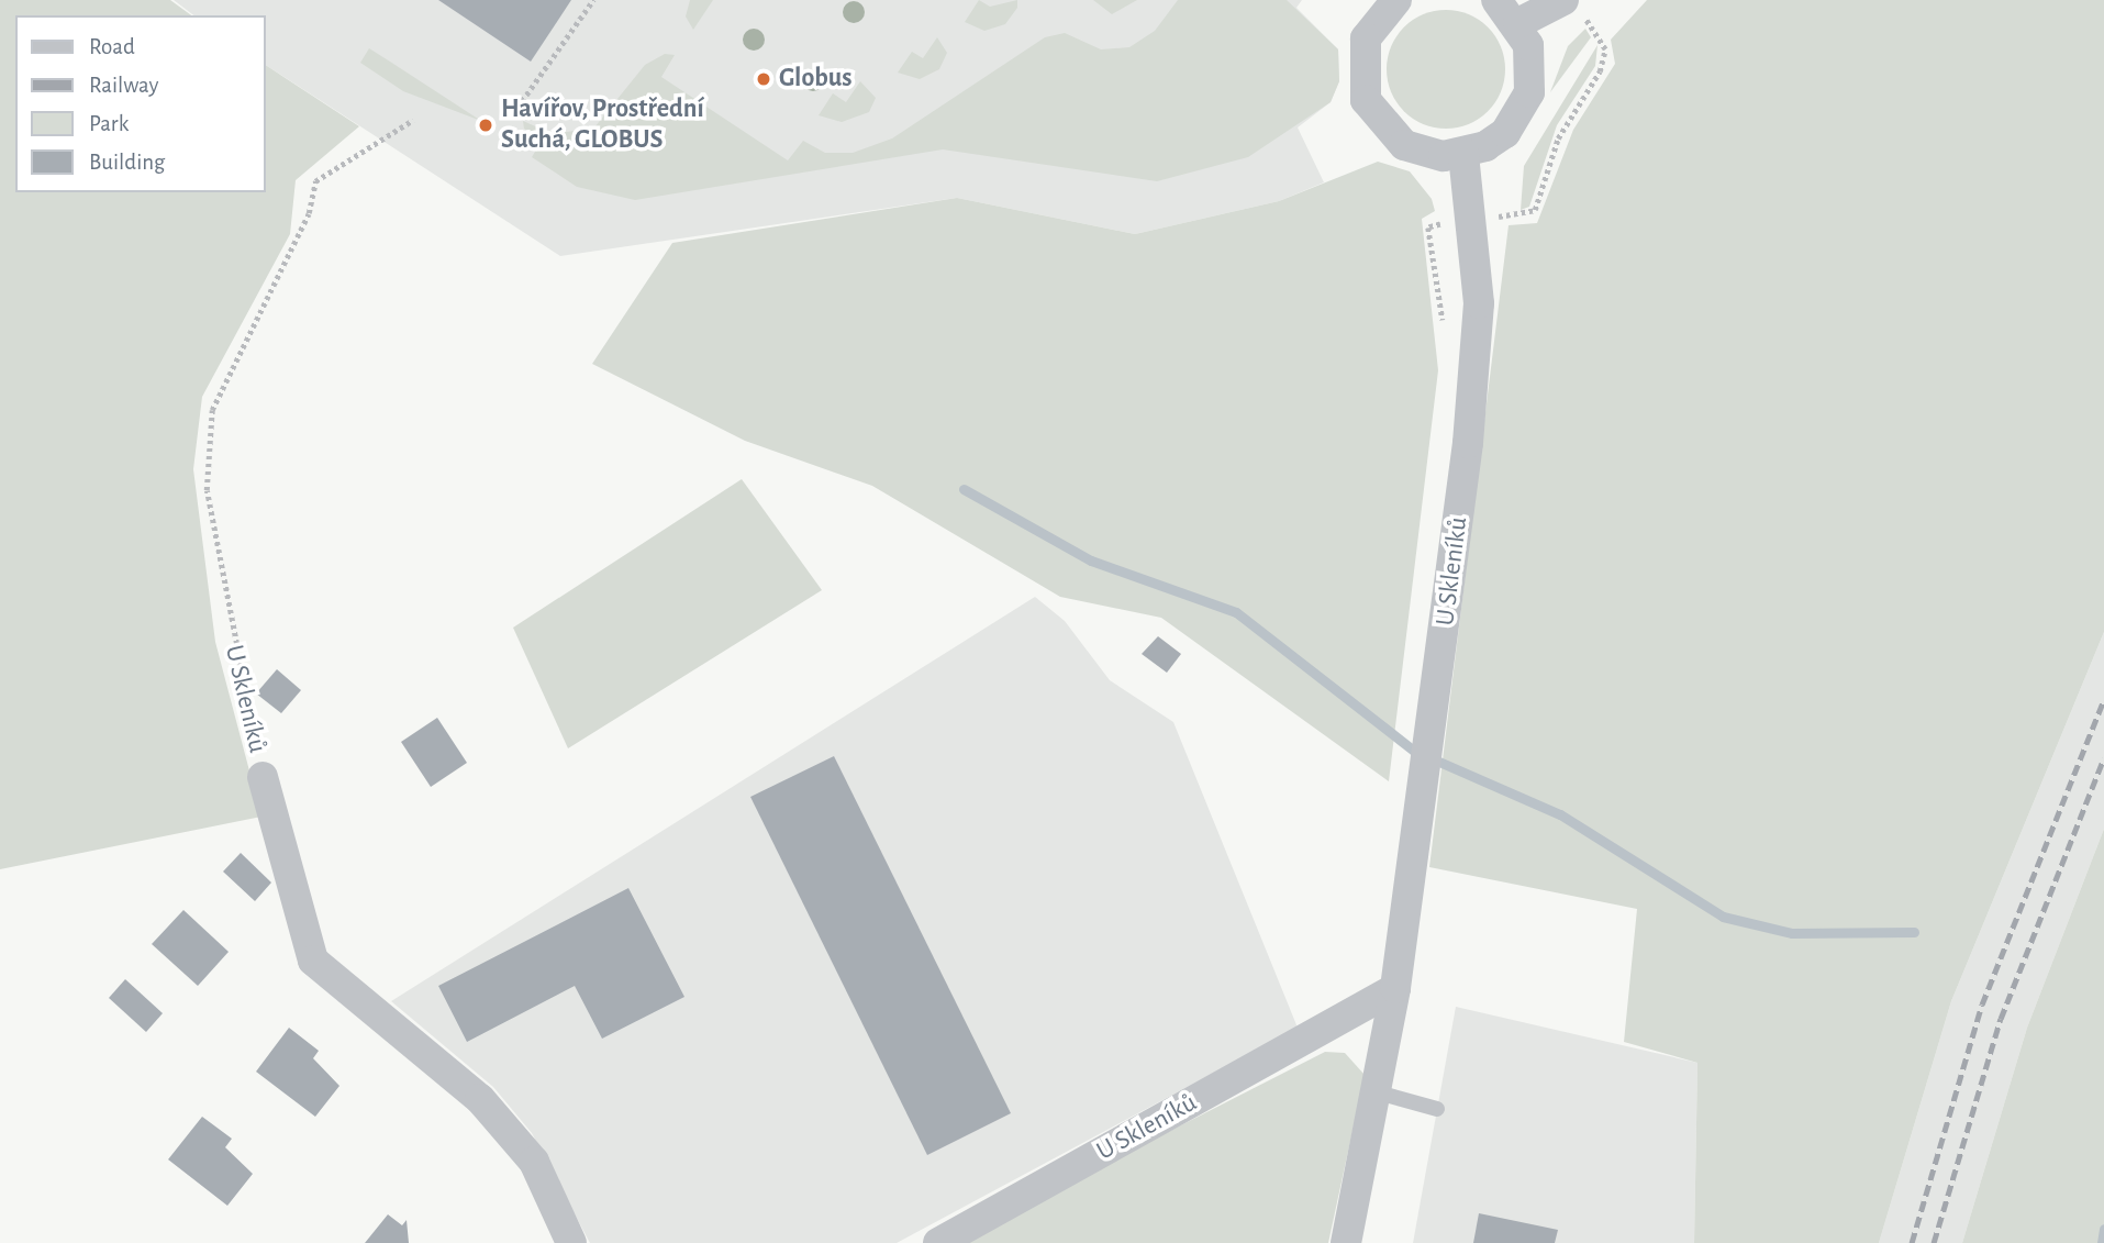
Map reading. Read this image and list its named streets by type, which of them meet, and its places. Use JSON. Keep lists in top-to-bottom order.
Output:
{
  "streets": {
    "street": ["U Skleníků"]
  },
  "places": ["Globus", "Havířov, Prostřední Suchá, GLOBUS"],
  "legend": [
    "Road",
    "Railway",
    "Park",
    "Building"
  ]
}
